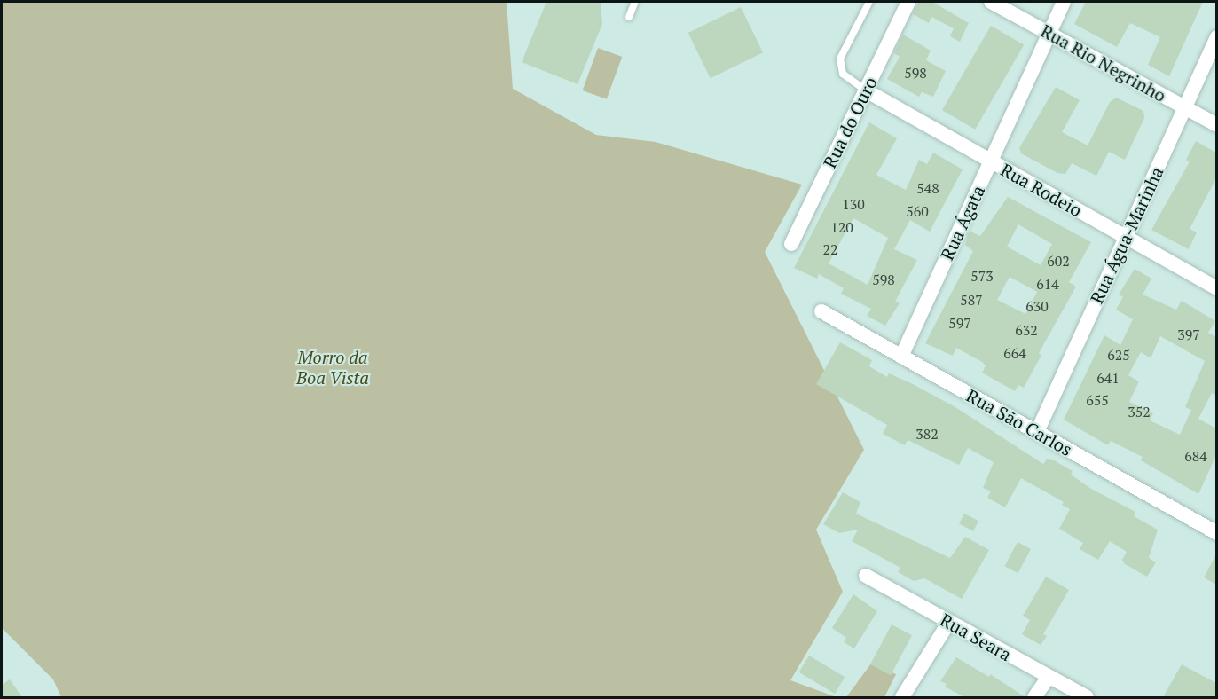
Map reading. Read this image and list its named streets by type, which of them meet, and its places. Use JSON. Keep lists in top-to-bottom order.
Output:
{
  "streets": {
    "street": [
      "Rua Rio Negrinho",
      "Rua do Ouro",
      "Rua Rodeio",
      "Rua Ágata",
      "Rua Água-Marinha",
      "Rua São Carlos",
      "Rua Seara"
    ]
  },
  "crossings": [
    ["Rua Rio Negrinho", "Rua Ágata"],
    ["Rua Rio Negrinho", "Rua Água-Marinha"],
    ["Rua do Ouro", "Rua Rodeio"],
    ["Rua Rodeio", "Rua Ágata"],
    ["Rua Rodeio", "Rua Água-Marinha"],
    ["Rua Ágata", "Rua São Carlos"],
    ["Rua Água-Marinha", "Rua São Carlos"]
  ],
  "parks": ["Morro da Boa Vista"],
  "house_numbers": [
    "598",
    "548",
    "130",
    "560",
    "120",
    "22",
    "602",
    "573",
    "598",
    "614",
    "587",
    "630",
    "597",
    "632",
    "397",
    "664",
    "625",
    "641",
    "655",
    "352",
    "382",
    "684"
  ]
}
